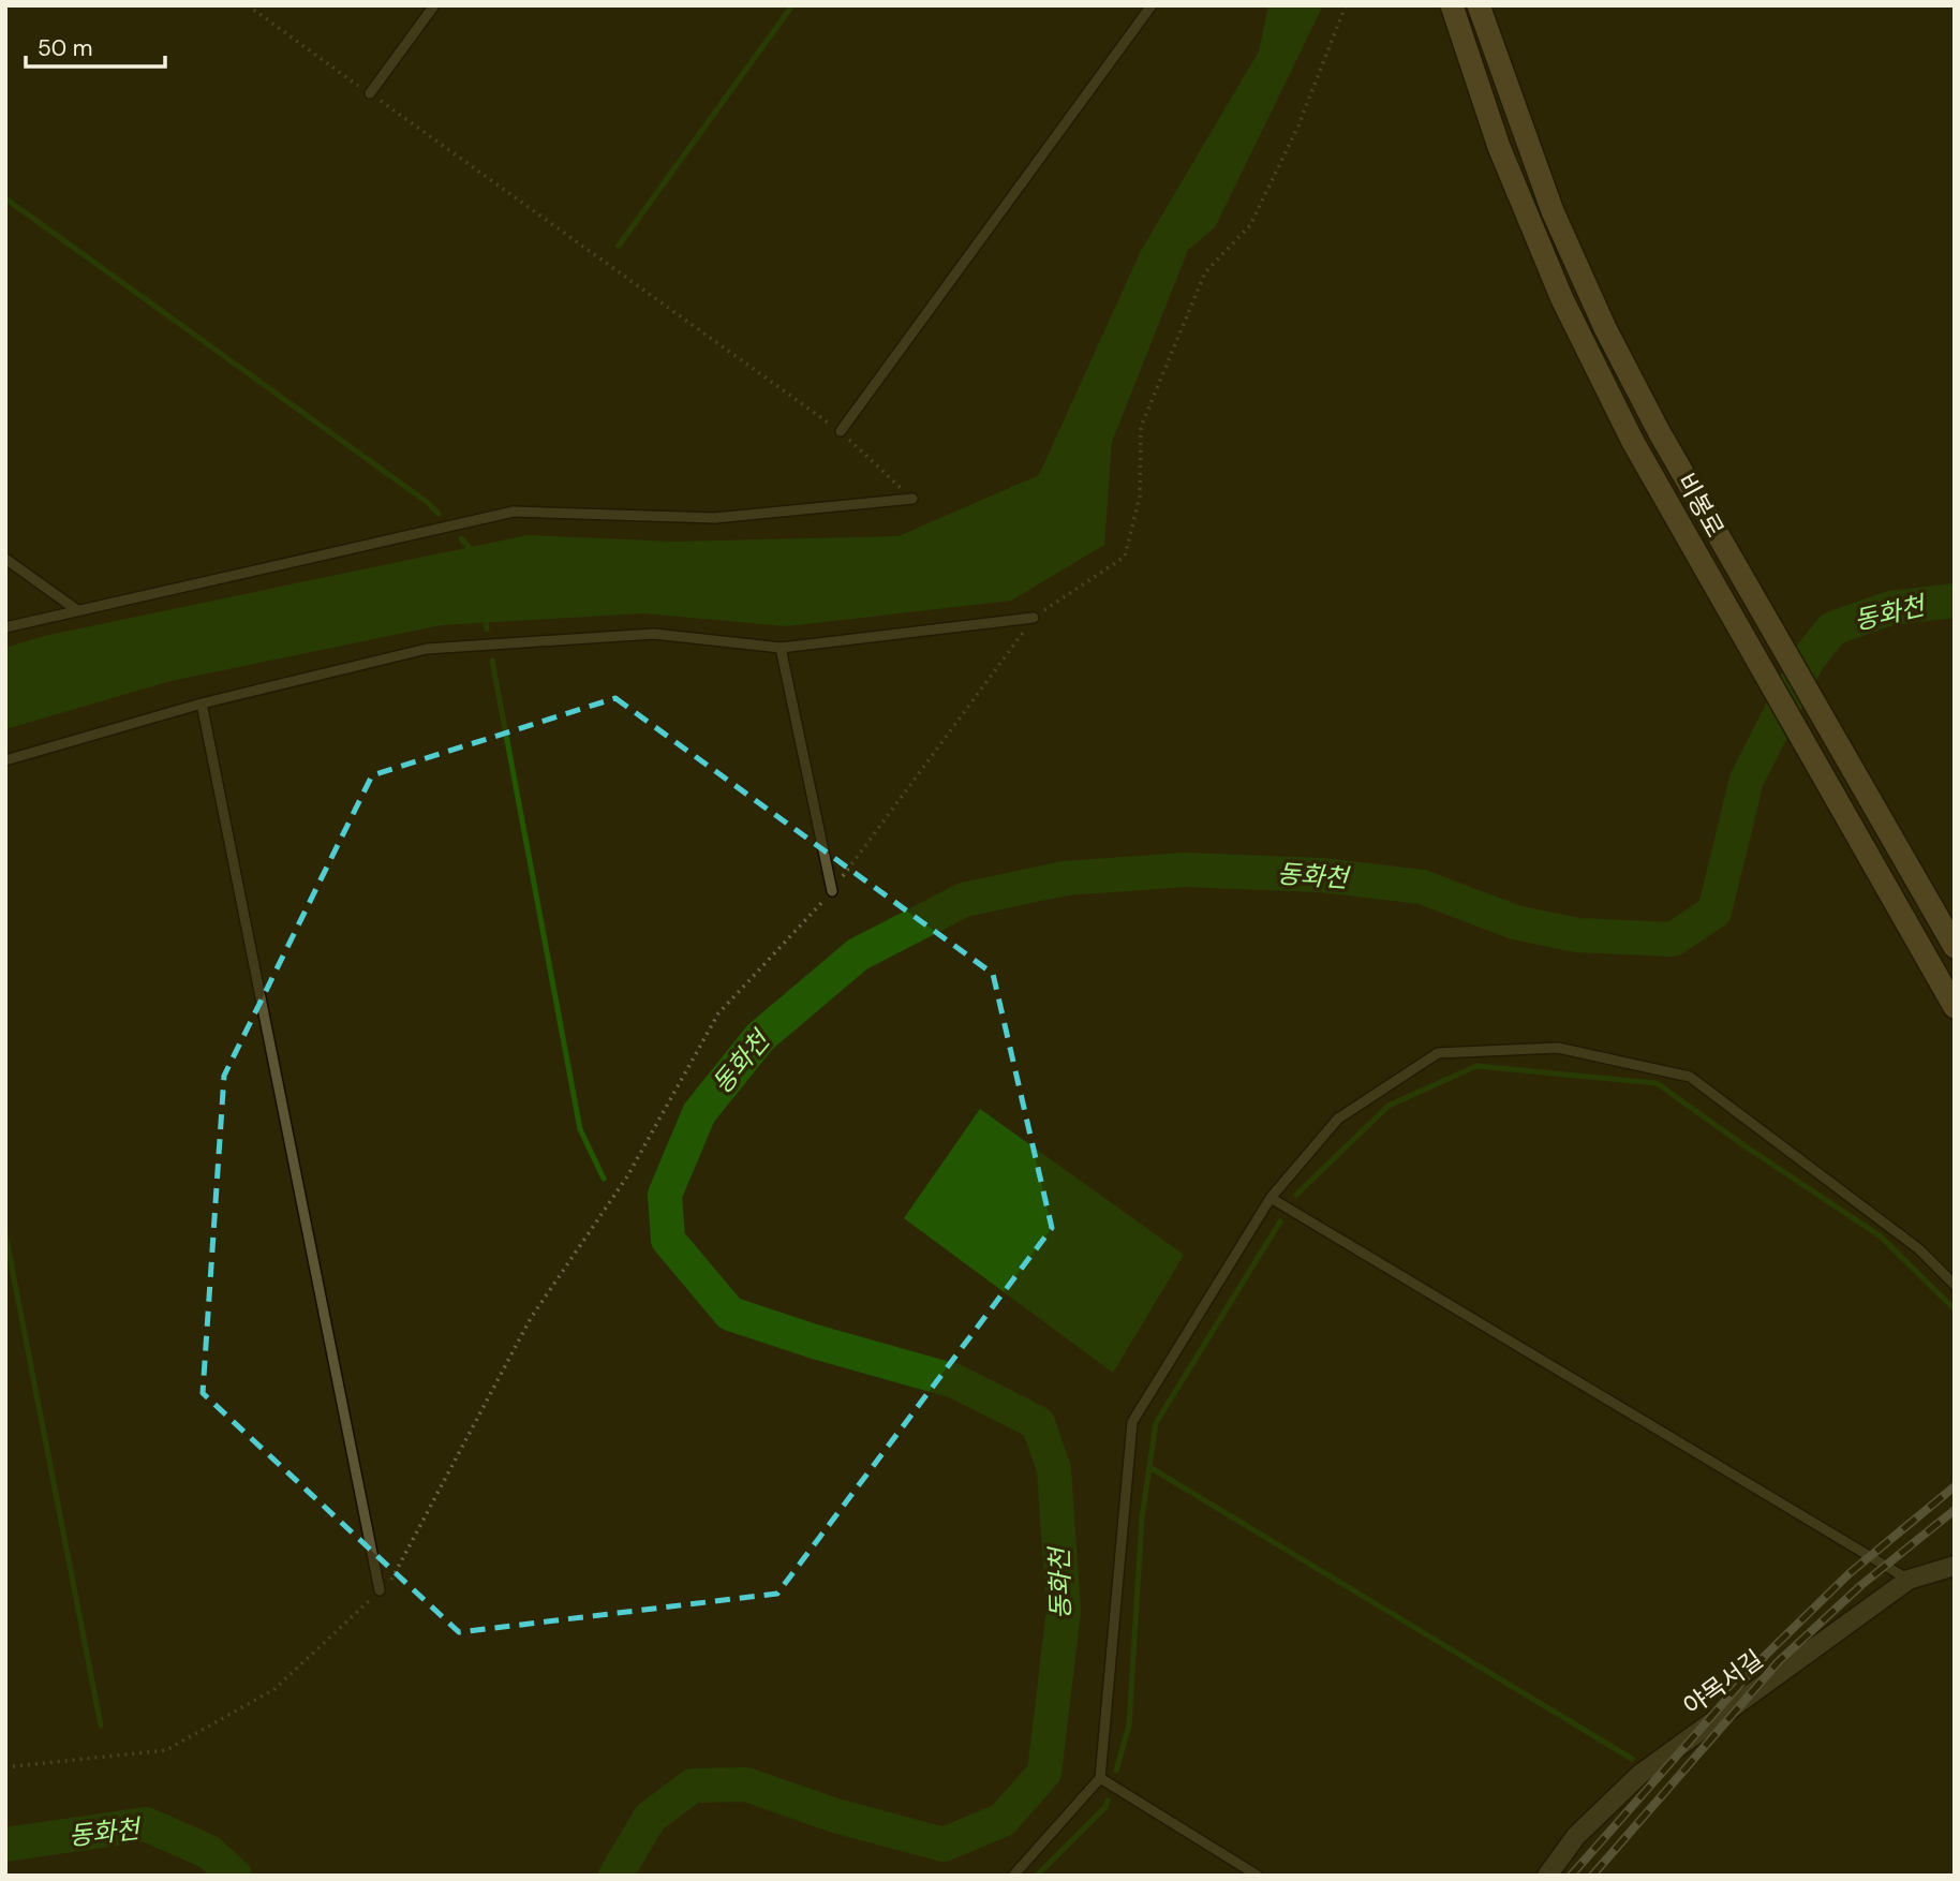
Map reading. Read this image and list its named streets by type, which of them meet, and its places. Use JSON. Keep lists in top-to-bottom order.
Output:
{
  "streets": {
    "street": ["비봉로", "야목서길"]
  },
  "water": ["동화천"],
  "scale_bar": "50 m"
}
